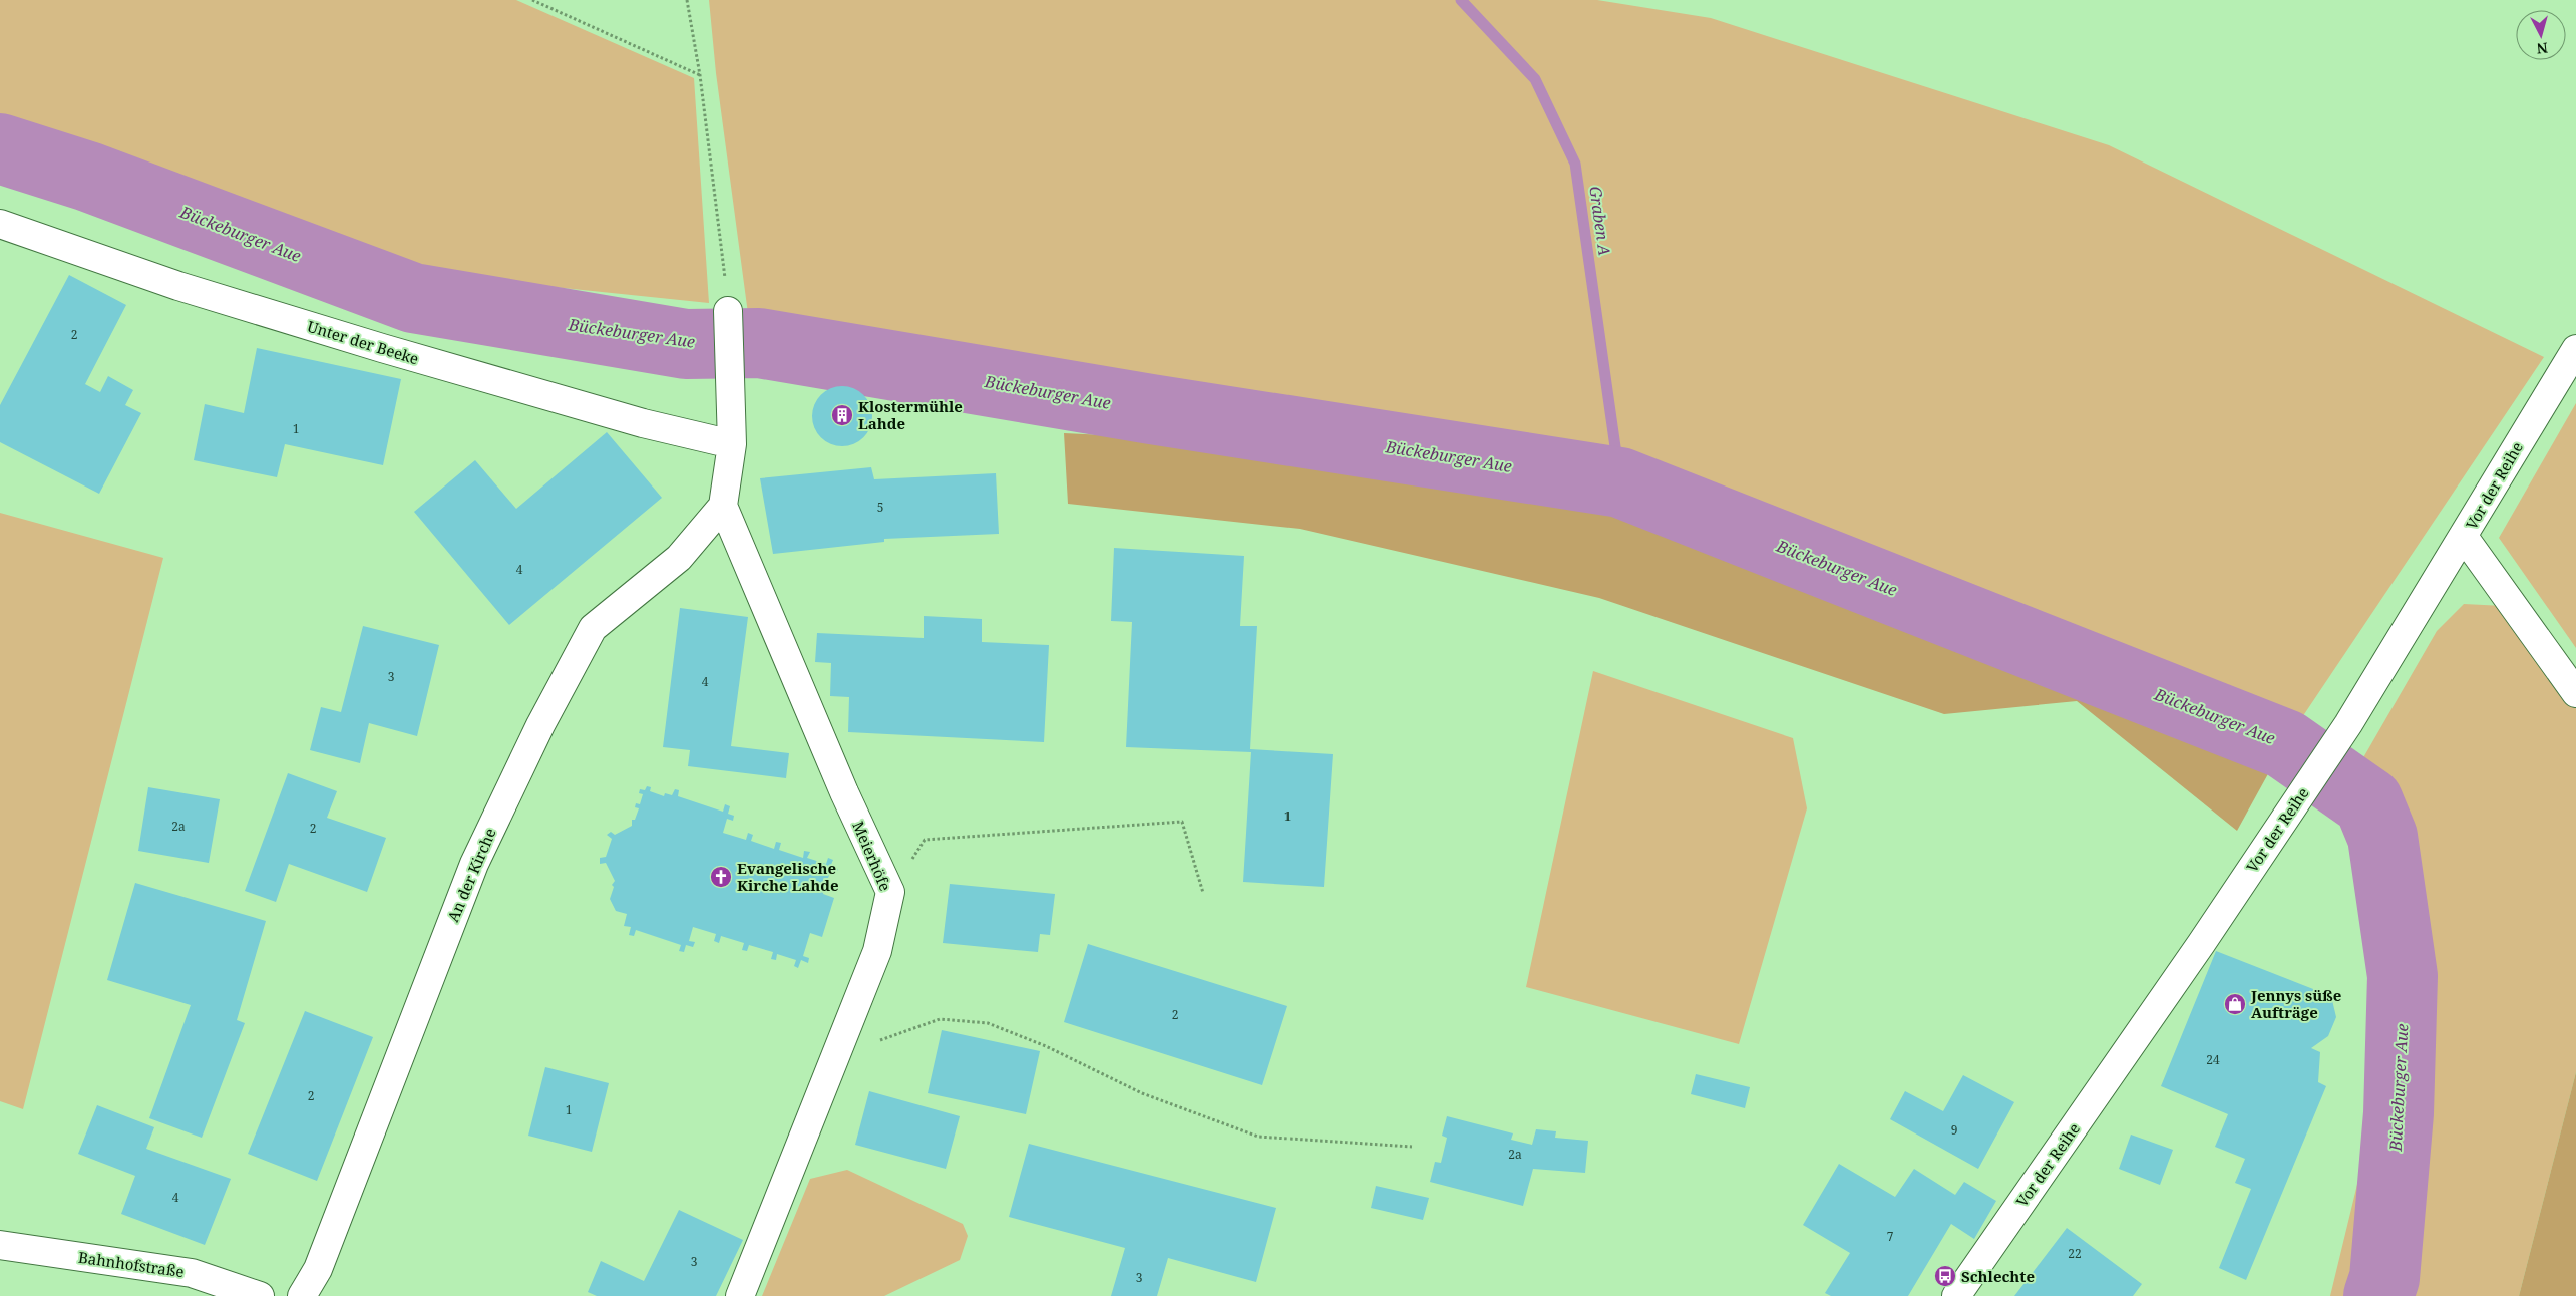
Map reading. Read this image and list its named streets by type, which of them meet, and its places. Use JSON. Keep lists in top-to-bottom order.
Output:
{
  "streets": {
    "street": [
      "Unter der Beeke",
      "Vor der Reihe",
      "Meierhöfe",
      "An der Kirche",
      "Bahnhofstraße"
    ]
  },
  "crossings": [
    ["Meierhöfe", "An der Kirche"]
  ],
  "water": ["Graben A", "Bückeburger Aue"],
  "places": {
    "building": ["Klostermühle Lahde"],
    "church": ["Evangelische Kirche Lahde"],
    "shop": ["Jennys süße Aufträge"],
    "bus stop": ["Schlechte"]
  },
  "house_numbers": [
    "2",
    "1",
    "5",
    "4",
    "3",
    "4",
    "1",
    "2a",
    "2",
    "2",
    "24",
    "2",
    "1",
    "9",
    "2a",
    "4",
    "7",
    "22",
    "3",
    "3"
  ],
  "north": "bottom"
}
